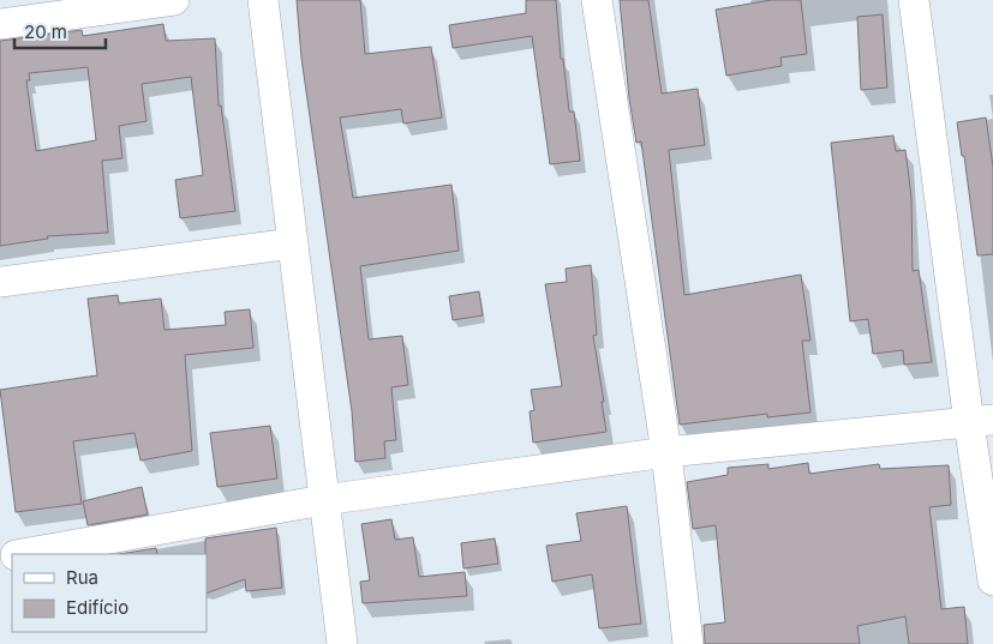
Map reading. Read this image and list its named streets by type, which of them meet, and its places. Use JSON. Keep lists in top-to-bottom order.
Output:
{
  "legend": ["Rua", "Edifício"],
  "scale_bar": "20 m"
}
